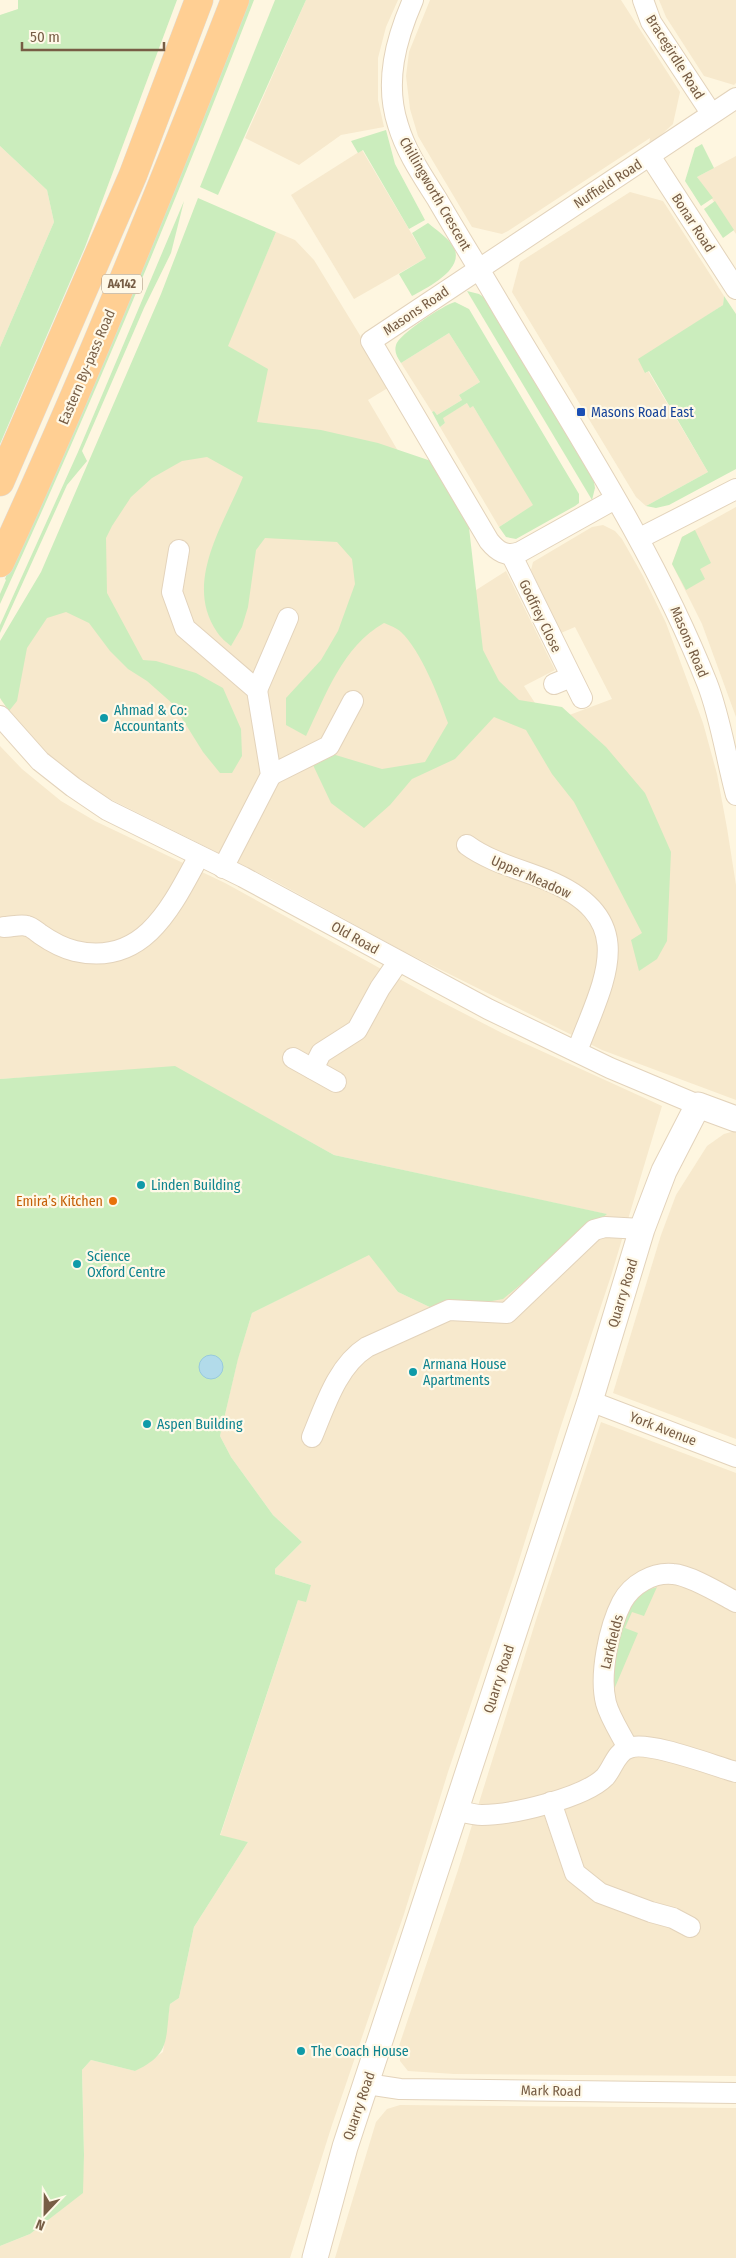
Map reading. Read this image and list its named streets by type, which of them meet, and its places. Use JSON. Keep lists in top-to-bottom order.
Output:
{
  "streets": {
    "highway": ["A4142", "Eastern By-pass Road"],
    "street": [
      "Bracegirdle Road",
      "Nuffield Road",
      "Chillingworth Crescent",
      "Bonar Road",
      "Masons Road",
      "Godfrey Close",
      "Upper Meadow",
      "Old Road",
      "Quarry Road",
      "York Avenue",
      "Larkfields",
      "Mark Road"
    ]
  },
  "crossings": [
    ["Bracegirdle Road", "Nuffield Road"],
    ["Nuffield Road", "Chillingworth Crescent"],
    ["Nuffield Road", "Bonar Road"],
    ["Nuffield Road", "Masons Road"],
    ["Chillingworth Crescent", "Masons Road"],
    ["Masons Road", "Godfrey Close"],
    ["Upper Meadow", "Old Road"],
    ["Old Road", "Quarry Road"],
    ["Quarry Road", "York Avenue"],
    ["Quarry Road", "Mark Road"]
  ],
  "places": {
    "transit": ["Masons Road East"],
    "other": [
      "Ahmad & Co: Accountants",
      "Linden Building",
      "Emira’s Kitchen",
      "Science Oxford Centre",
      "Armana House Apartments",
      "Aspen Building",
      "The Coach House"
    ]
  },
  "scale_bar": "50 m",
  "north": "bottom"
}
